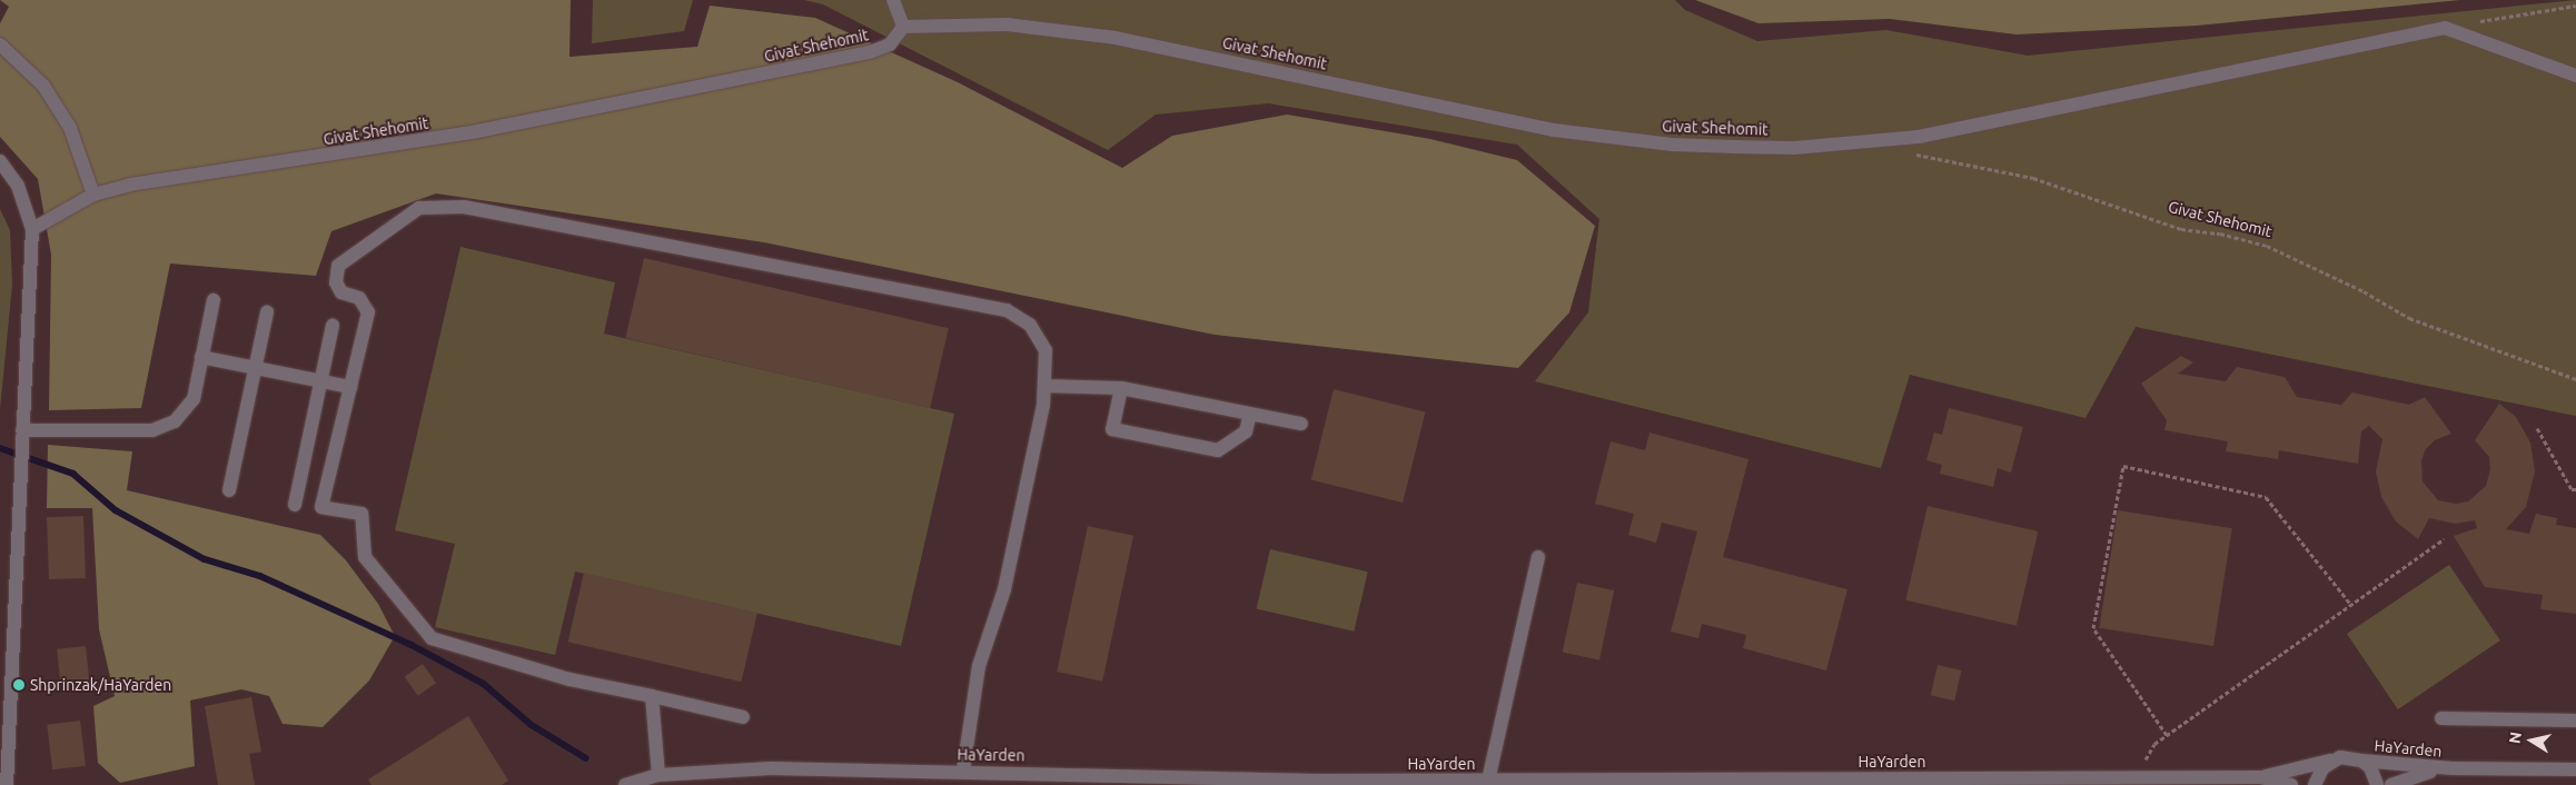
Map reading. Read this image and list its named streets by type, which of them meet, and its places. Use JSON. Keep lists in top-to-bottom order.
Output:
{
  "streets": {
    "street": ["Givat Shehomit", "HaYarden"]
  },
  "places": ["Shprinzak/HaYarden"],
  "north": "left"
}
